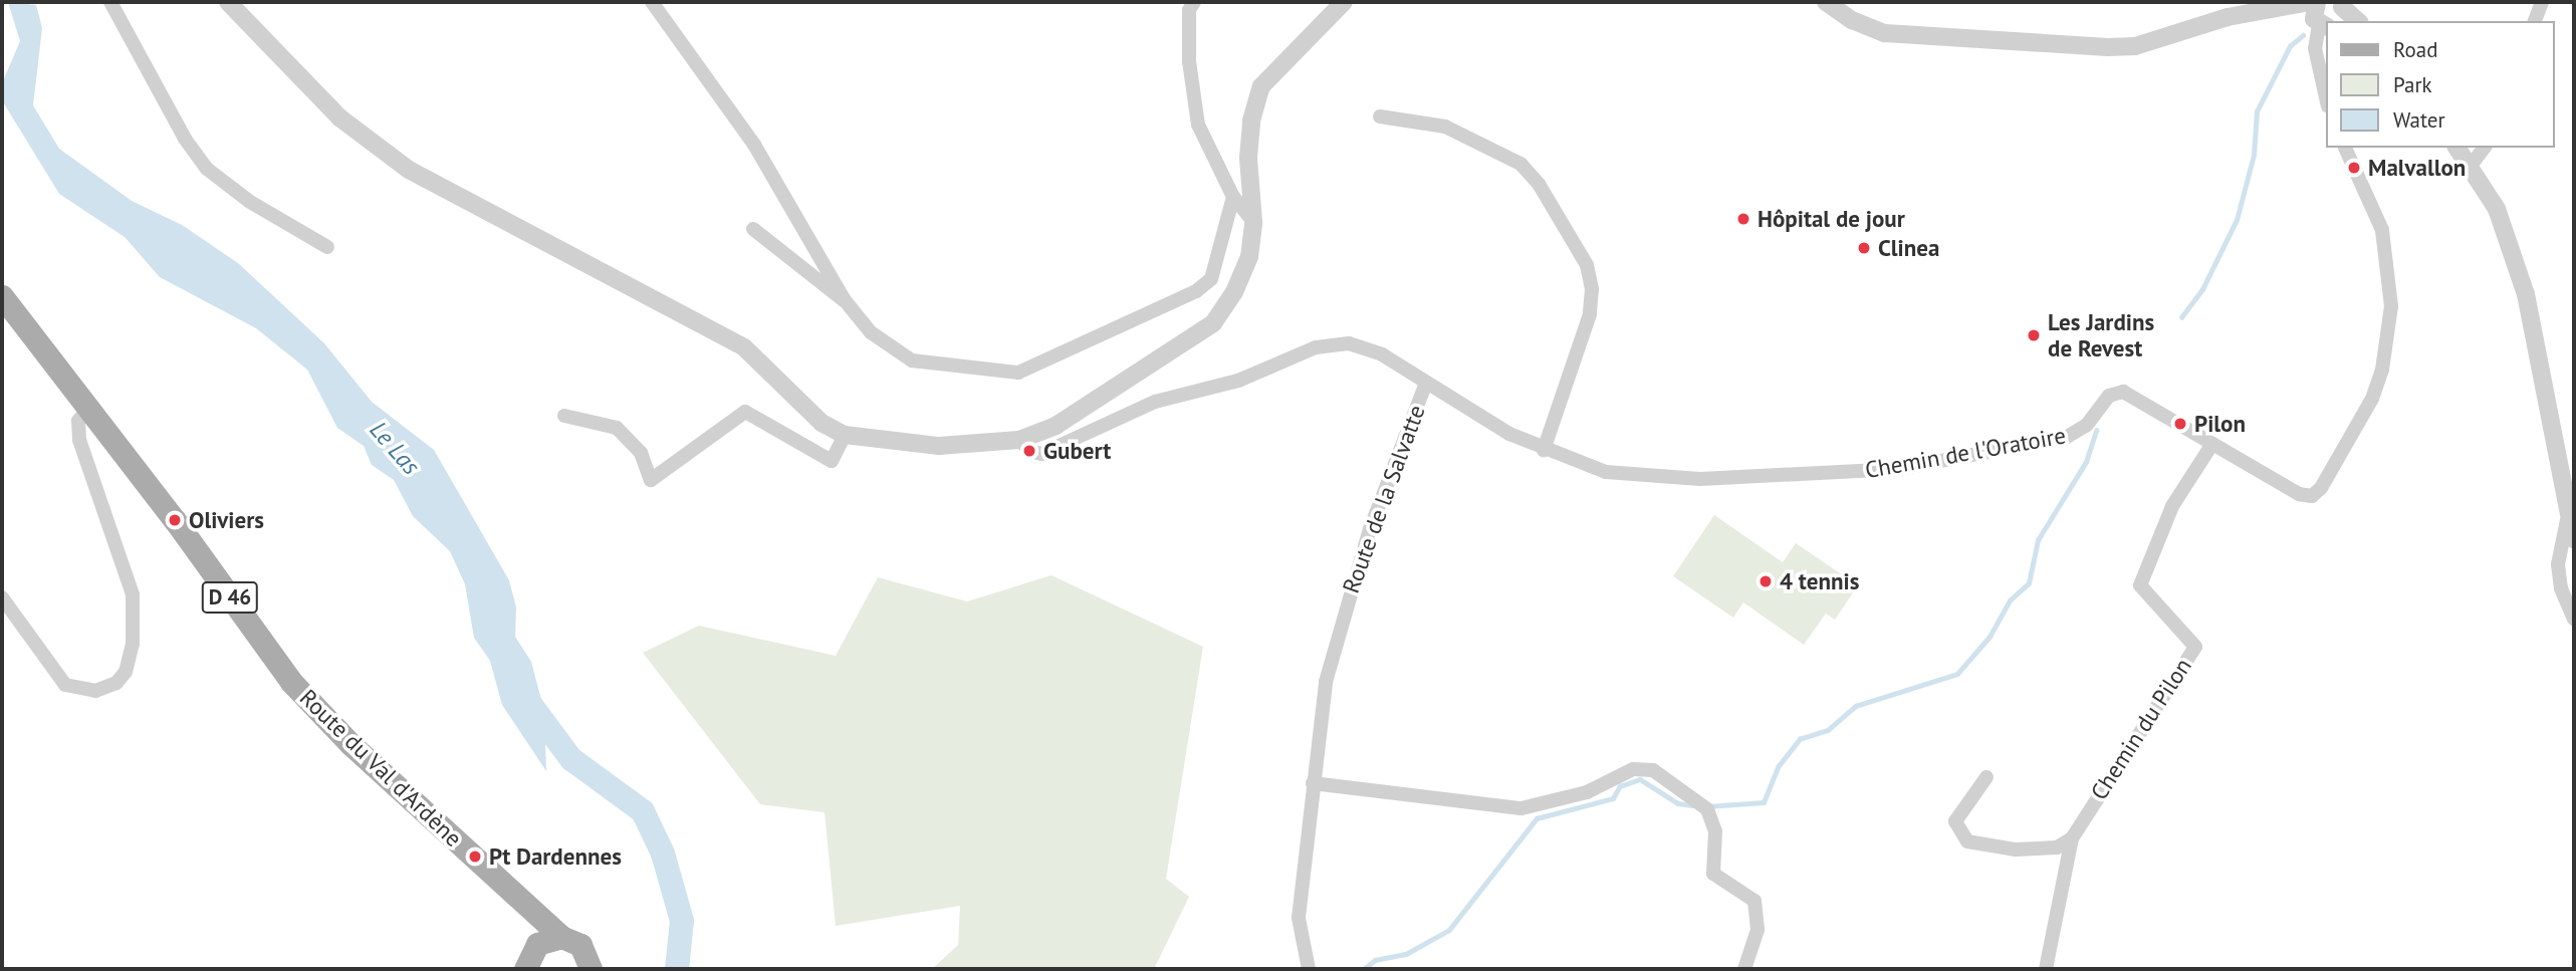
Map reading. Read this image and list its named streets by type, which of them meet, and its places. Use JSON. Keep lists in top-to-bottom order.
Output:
{
  "streets": {
    "main road": ["D 46", "Route du Val d'Ardène"],
    "street": ["Chemin de l'Oratoire", "Route de la Salvatte", "Chemin du Pilon"]
  },
  "crossings": [
    ["Chemin de l'Oratoire", "Route de la Salvatte"],
    ["Chemin de l'Oratoire", "Chemin du Pilon"]
  ],
  "water": ["Le Las"],
  "places": [
    "Malvallon",
    "Hôpital de jour",
    "Clinea",
    "Les Jardins de Revest",
    "Pilon",
    "Gubert",
    "Oliviers",
    "4 tennis",
    "Pt Dardennes"
  ],
  "legend": ["Road", "Park", "Water"]
}
